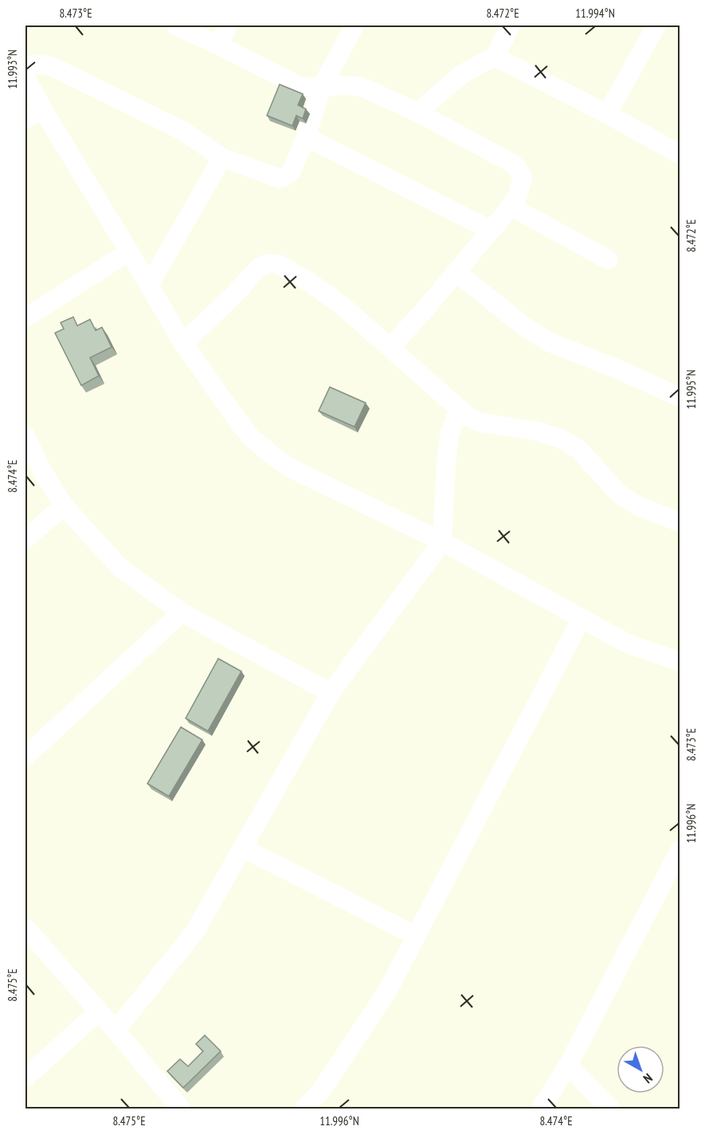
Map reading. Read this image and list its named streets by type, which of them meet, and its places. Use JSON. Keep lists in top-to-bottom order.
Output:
{
  "north": "bottom right",
  "coordinates": [
    "8.473°E",
    "8.472°E",
    "11.994°N",
    "11.993°N",
    "11.995°N",
    "8.474°E",
    "11.996°N",
    "8.475°E"
  ]
}
